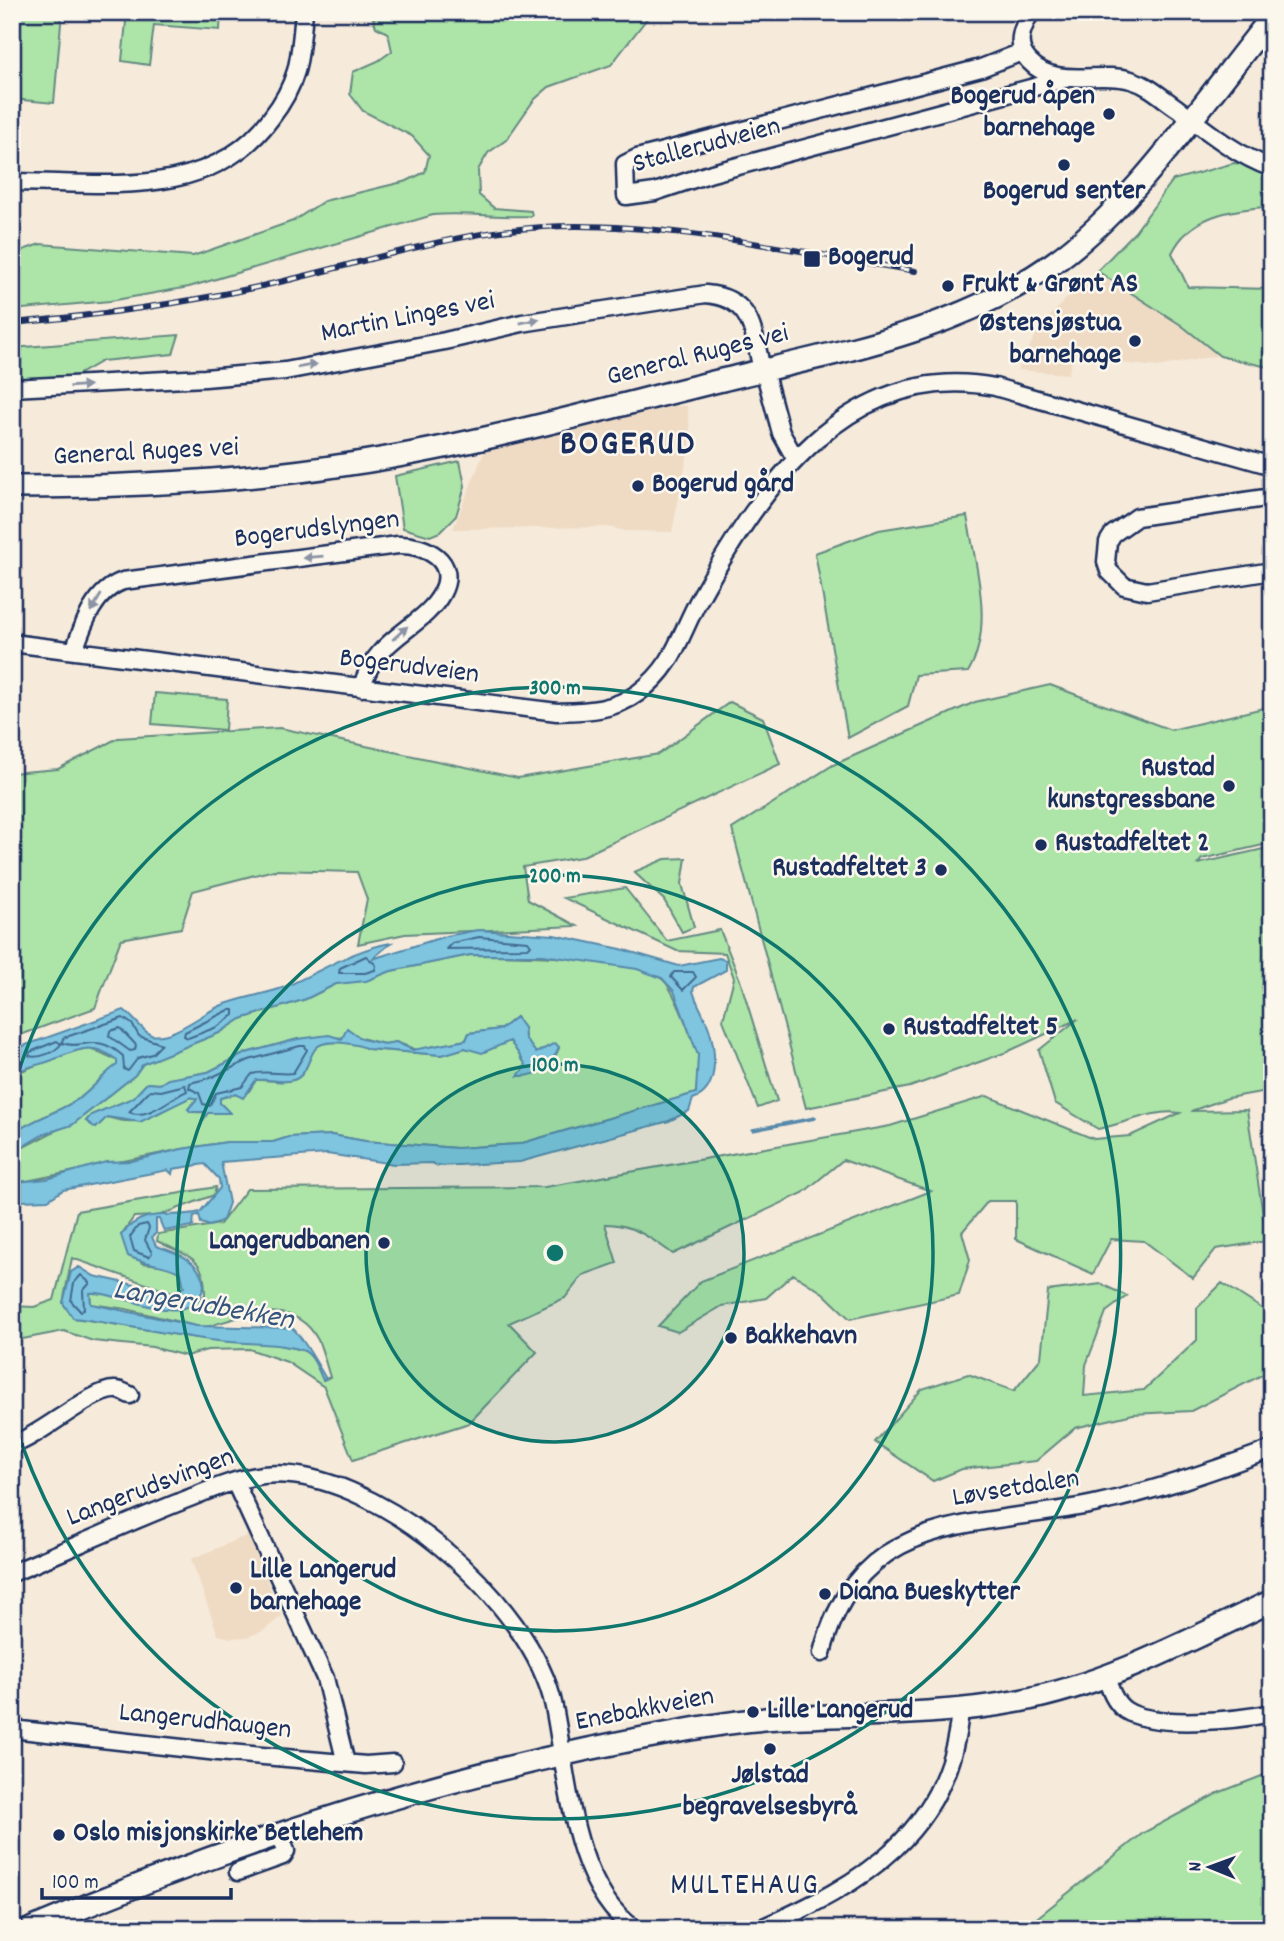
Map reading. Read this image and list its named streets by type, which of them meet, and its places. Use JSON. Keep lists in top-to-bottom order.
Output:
{
  "streets": {
    "main road": ["General Ruges vei", "Enebakkveien"],
    "street": [
      "Stallerudveien",
      "Martin Linges vei",
      "Bogerudslyngen",
      "Bogerudveien",
      "Langerudsvingen",
      "Løvsetdalen",
      "Langerudhaugen"
    ]
  },
  "crossings": [
    ["Stallerudveien", "General Ruges vei"],
    ["Martin Linges vei", "General Ruges vei"],
    ["Bogerudslyngen", "Bogerudveien"],
    ["Langerudsvingen", "Enebakkveien"]
  ],
  "one_way": ["Martin Linges vei"],
  "districts": ["BOGERUD", "MULTEHAUG"],
  "water": ["Langerudbekken"],
  "places": {
    "other": [
      "Bogerud åpen barnehage",
      "Bogerud senter",
      "Frukt & Grønt AS",
      "Østensjøstua barnehage",
      "Bogerud gård",
      "Rustad kunstgressbane",
      "Rustadfeltet 2",
      "Rustadfeltet 3",
      "Rustadfeltet 5",
      "Langerudbanen",
      "Bakkehavn",
      "Lille Langerud barnehage",
      "Diana Bueskytter",
      "Lille Langerud",
      "Jølstad begravelsesbyrå",
      "Oslo misjonskirke Betlehem"
    ],
    "transit": ["Bogerud"]
  },
  "scale_bar": "100 m",
  "north": "left",
  "rings": ["300 m", "200 m", "100 m"]
}
